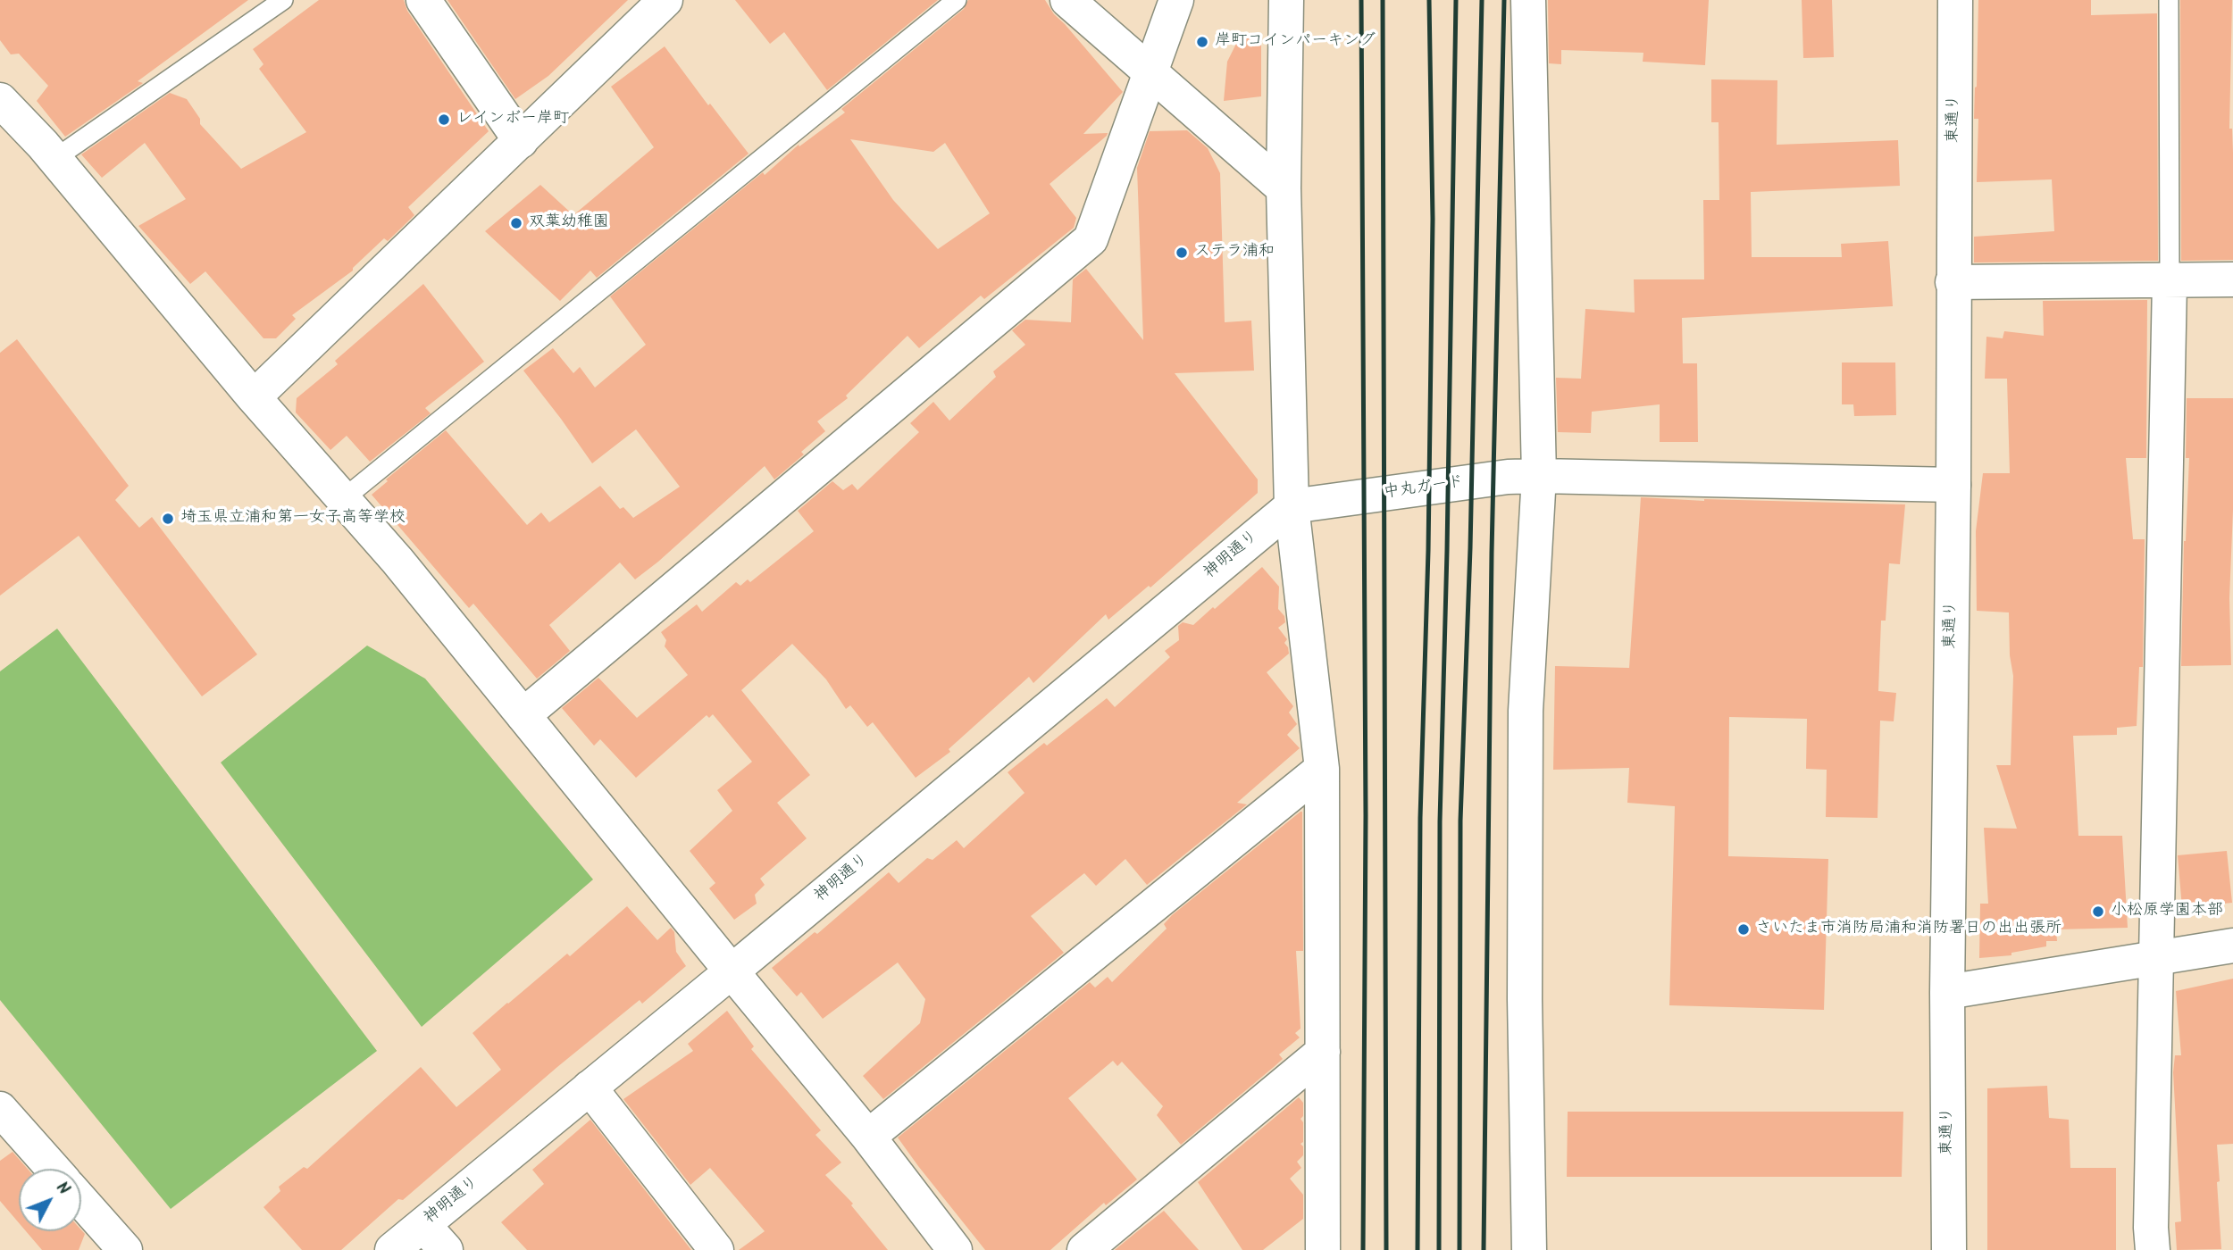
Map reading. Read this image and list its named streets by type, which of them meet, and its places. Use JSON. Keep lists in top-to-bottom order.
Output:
{
  "streets": {
    "street": ["東通り", "中丸ガード", "神明通り"]
  },
  "crossings": [
    ["東通り", "中丸ガード"],
    ["中丸ガード", "神明通り"]
  ],
  "places": [
    "岸町コインパーキング",
    "レインボー岸町",
    "双葉幼稚園",
    "ステラ浦和",
    "埼玉県立浦和第一女子高等学校",
    "小松原学園本部",
    "さいたま市消防局浦和消防署日の出出張所"
  ],
  "north": "top right"
}
